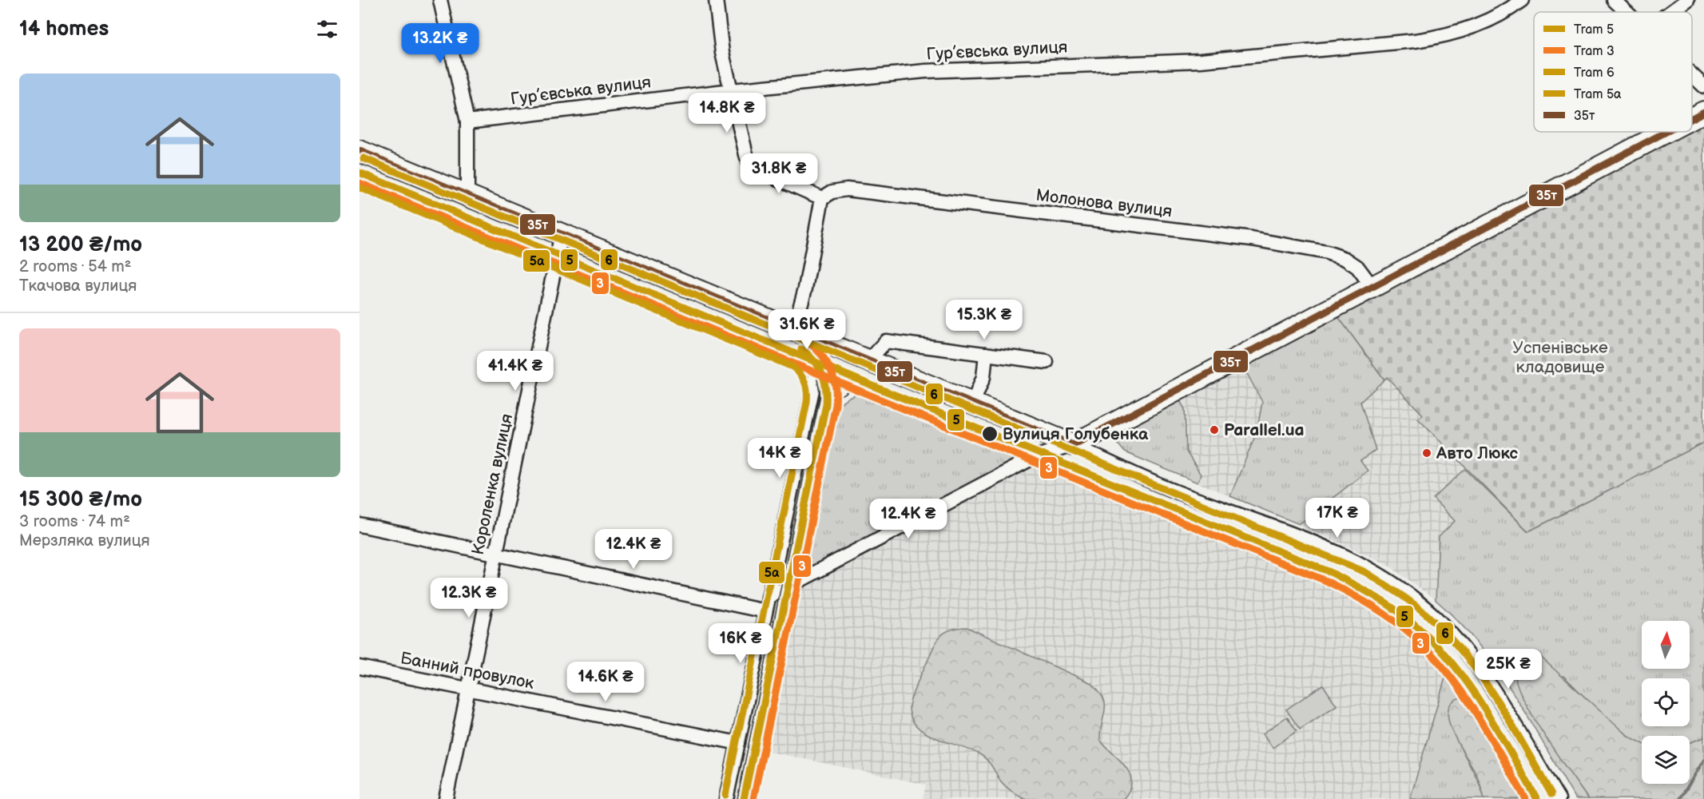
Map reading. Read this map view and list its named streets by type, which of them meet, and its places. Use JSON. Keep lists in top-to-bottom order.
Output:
{
  "streets": {
    "street": [
      "Гур’євська вулиця",
      "Молонова вулиця",
      "Короленка вулиця",
      "Банний провулок"
    ]
  },
  "crossings": [
    ["Короленка вулиця", "Банний провулок"]
  ],
  "parks": ["Успенівське кладовище"],
  "places": ["Parallel.ua", "Вулиця Голубенка", "Авто Люкс"],
  "lines": [
    "transit line 35т",
    "tram line 6",
    "tram line 5",
    "tram line 3",
    "tram line 5а"
  ],
  "legend": [
    "Tram 5",
    "Tram 3",
    "Tram 6",
    "Tram 5а",
    "35т"
  ],
  "north": "top",
  "page": {
    "heading": "14 homes",
    "price": [
      "13.2K ₴",
      "14.8K ₴",
      "31.8K ₴",
      "15.3K ₴",
      "31.6K ₴",
      "41.4K ₴",
      "14K ₴",
      "17K ₴",
      "12.4K ₴",
      "12.4K ₴",
      "12.3K ₴",
      "16K ₴",
      "25K ₴",
      "14.6K ₴"
    ],
    "list": [
      {
        "name": "13 200 ₴/mo",
        "note": "2 rooms · 54 m² · Ткачова вулиця"
      },
      {
        "name": "15 300 ₴/mo",
        "note": "3 rooms · 74 m² · Мерзляка вулиця"
      }
    ]
  }
}
